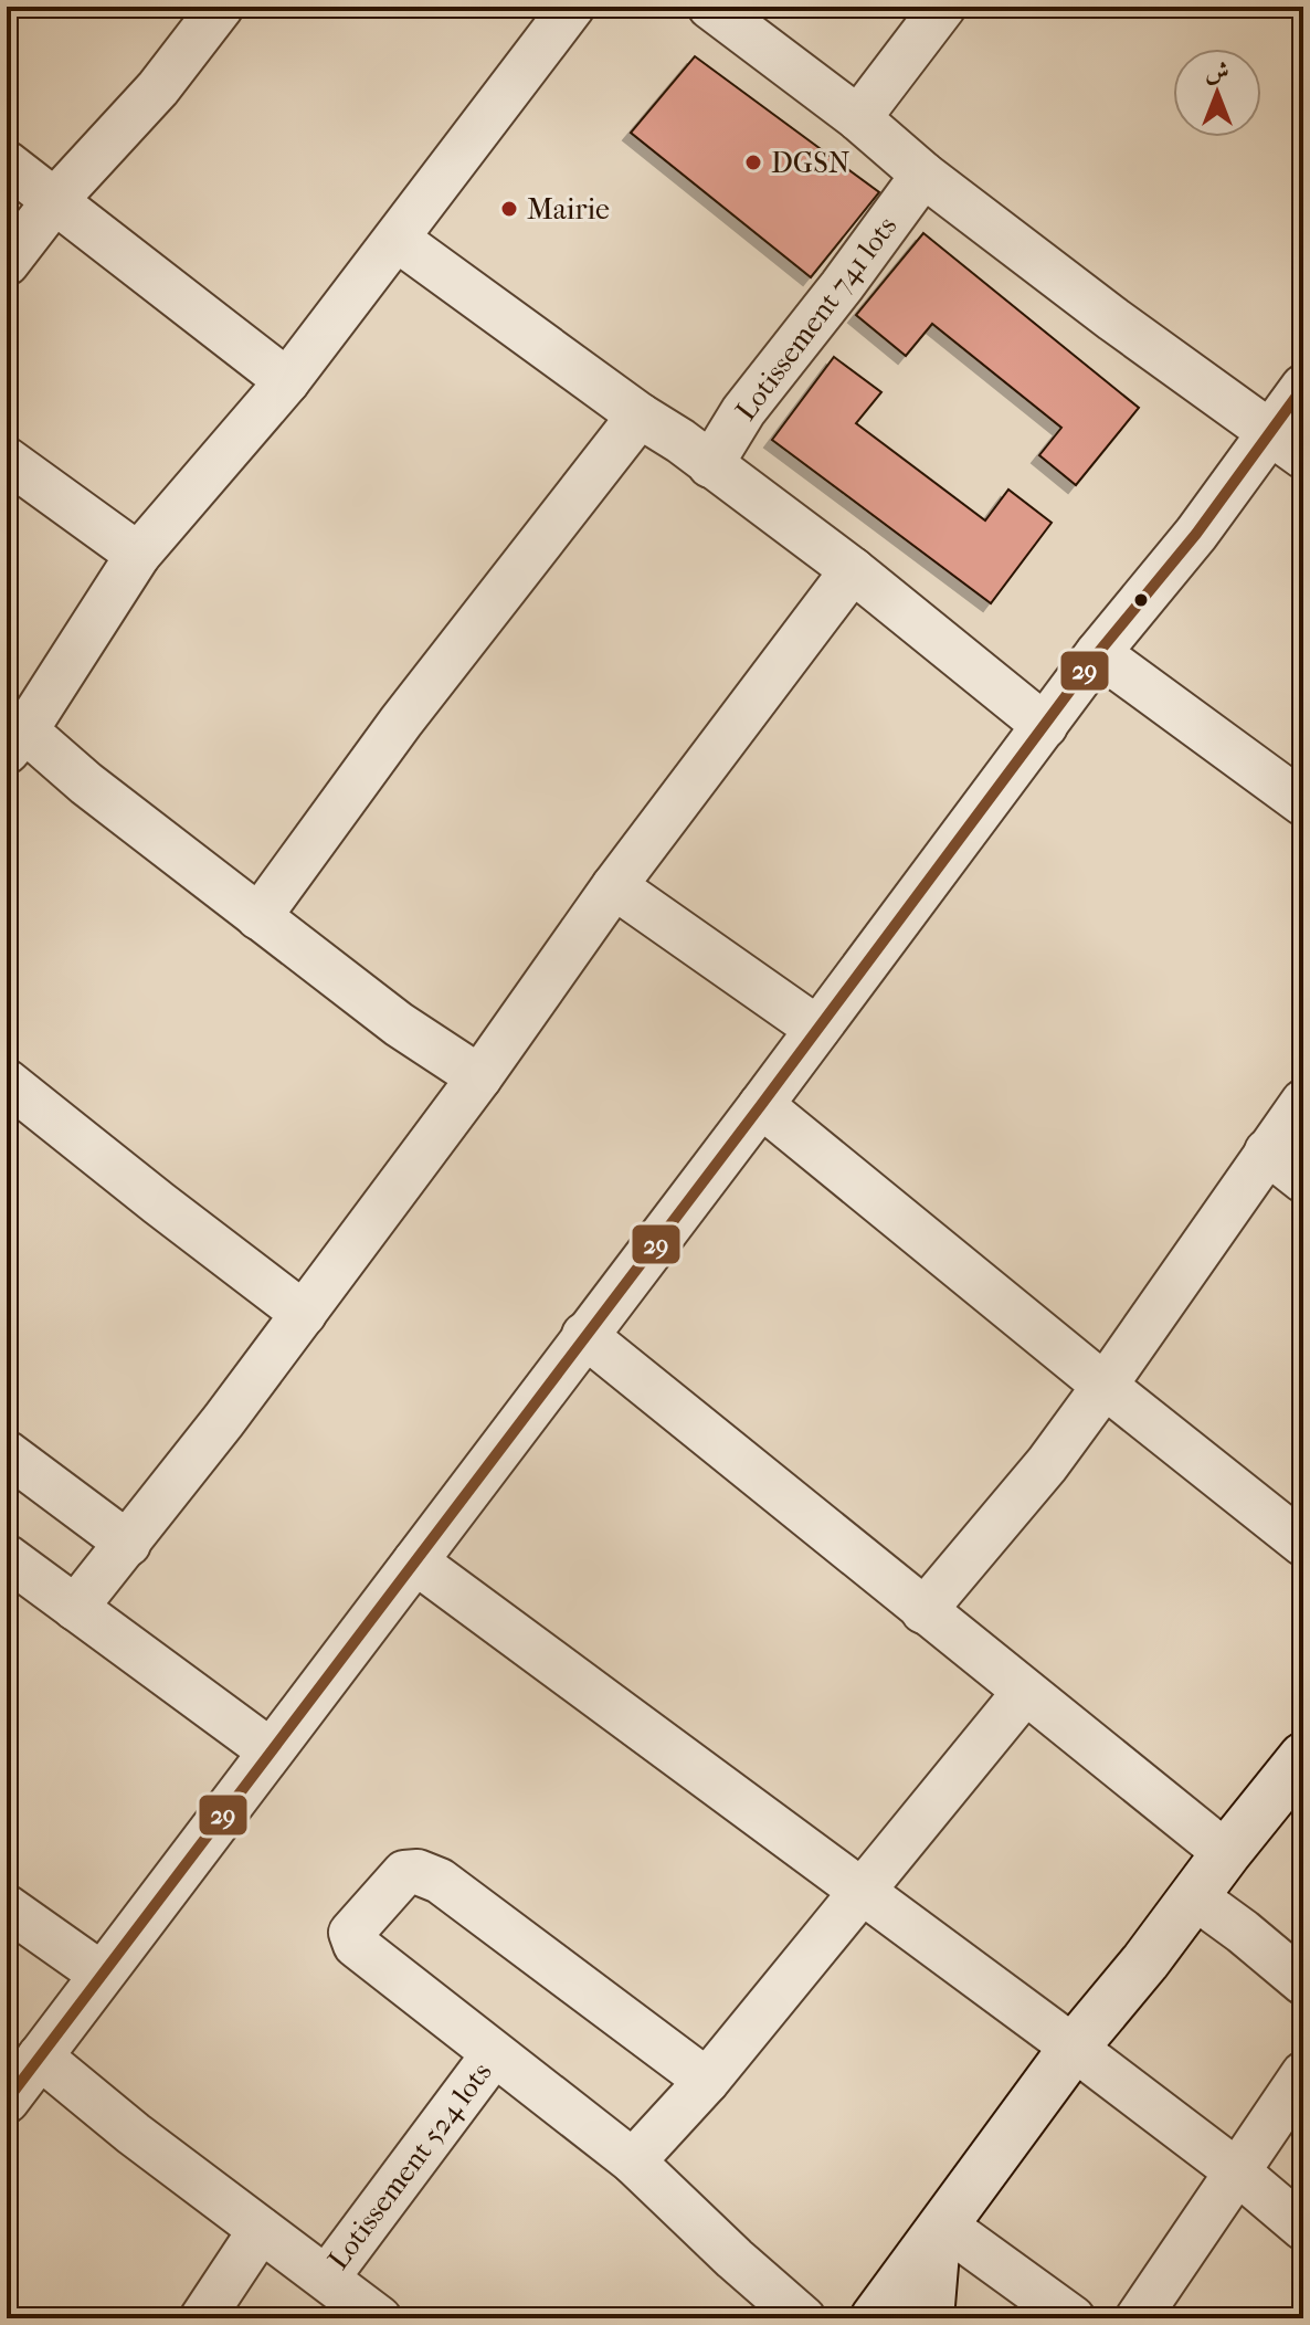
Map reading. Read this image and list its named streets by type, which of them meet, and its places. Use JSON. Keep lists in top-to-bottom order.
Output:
{
  "streets": {
    "street": ["Lotissement 741 lots", "Lotissement 524 lots"]
  },
  "places": ["DGSN", "Mairie"],
  "lines": ["transit line 29"],
  "north": "top"
}
